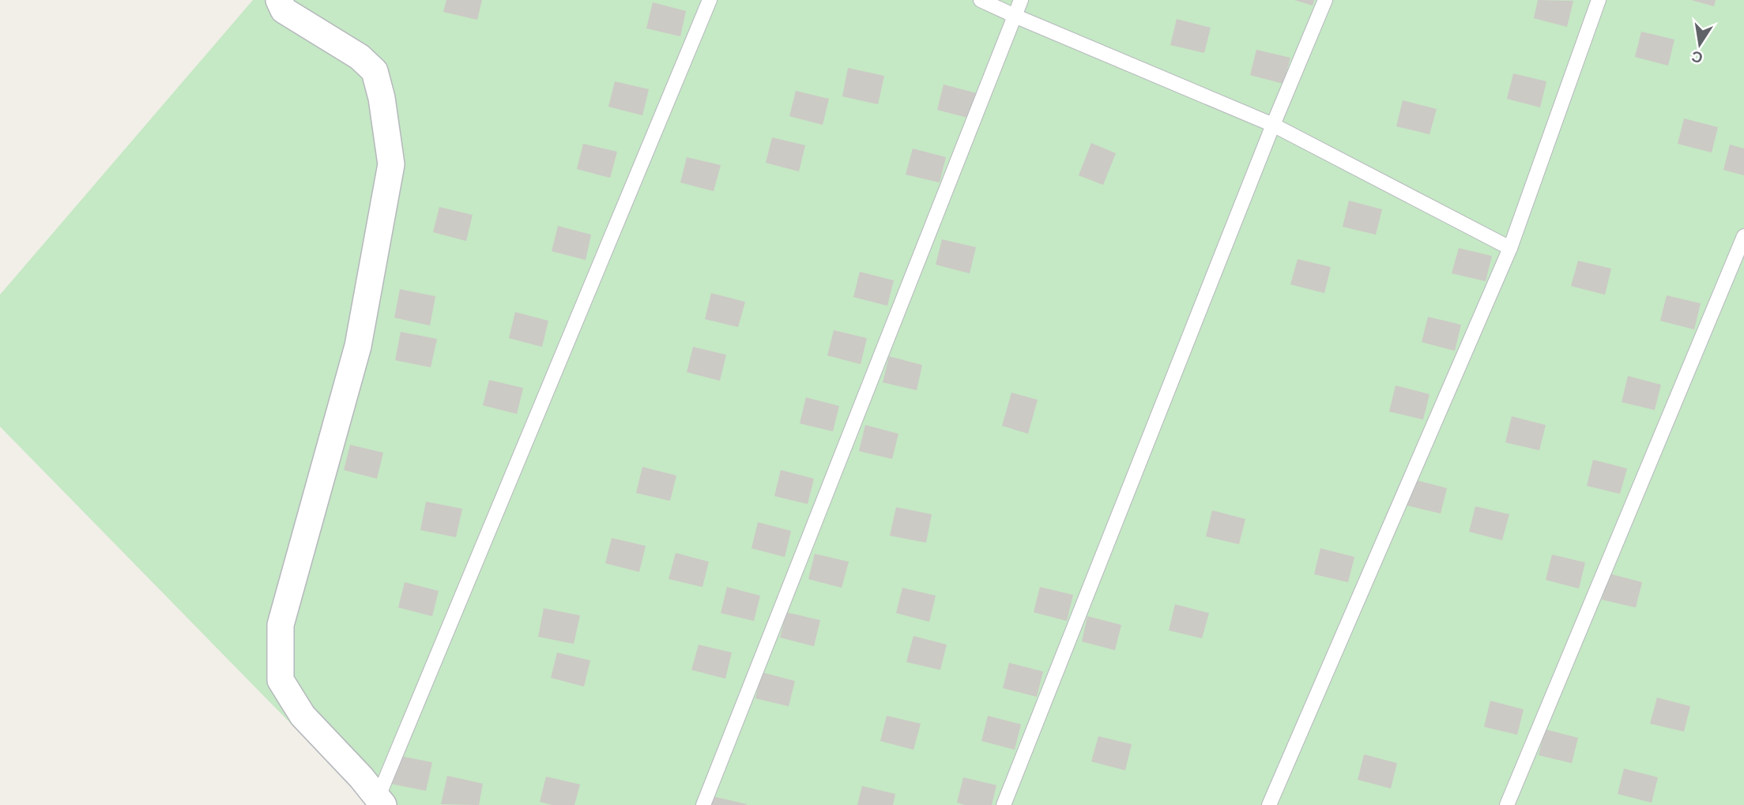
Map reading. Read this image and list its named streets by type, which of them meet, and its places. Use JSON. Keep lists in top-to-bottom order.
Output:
{
  "north": "bottom"
}
